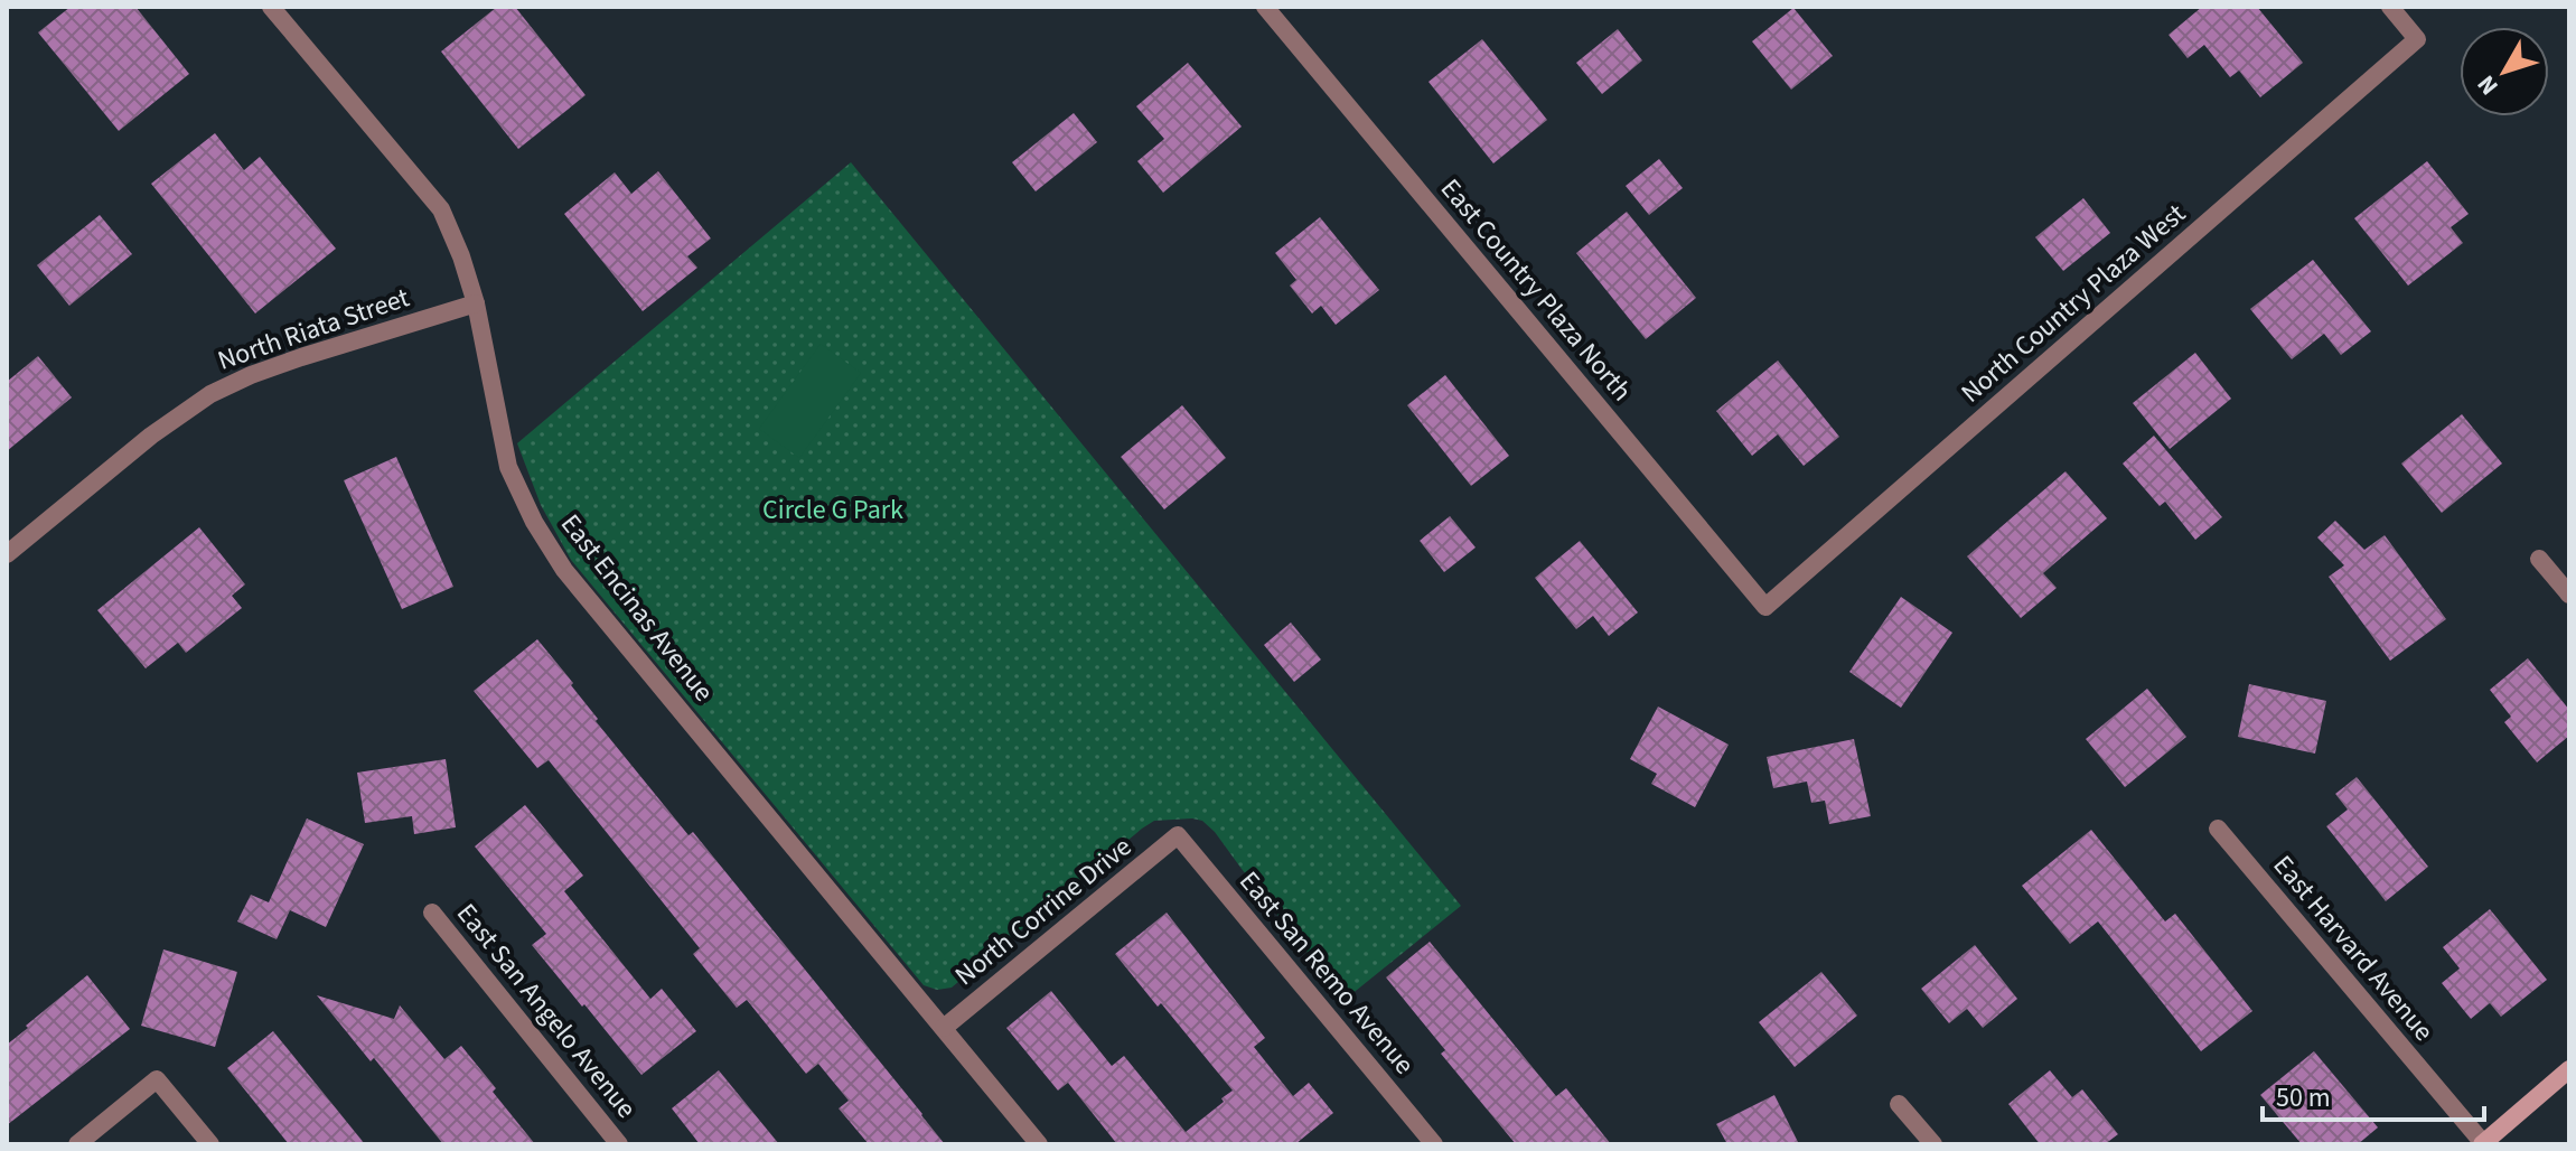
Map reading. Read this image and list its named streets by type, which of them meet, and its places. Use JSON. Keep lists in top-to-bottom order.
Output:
{
  "streets": {
    "street": [
      "East Country Plaza North",
      "North Country Plaza West",
      "North Riata Street",
      "East Encinas Avenue",
      "North Corrine Drive",
      "East Harvard Avenue",
      "East San Remo Avenue",
      "East San Angelo Avenue"
    ]
  },
  "crossings": [
    ["East Country Plaza North", "North Country Plaza West"],
    ["North Riata Street", "East Encinas Avenue"],
    ["East Encinas Avenue", "North Corrine Drive"],
    ["North Corrine Drive", "East San Remo Avenue"]
  ],
  "parks": ["Circle G Park"],
  "scale_bar": "50 m",
  "north": "bottom left"
}
